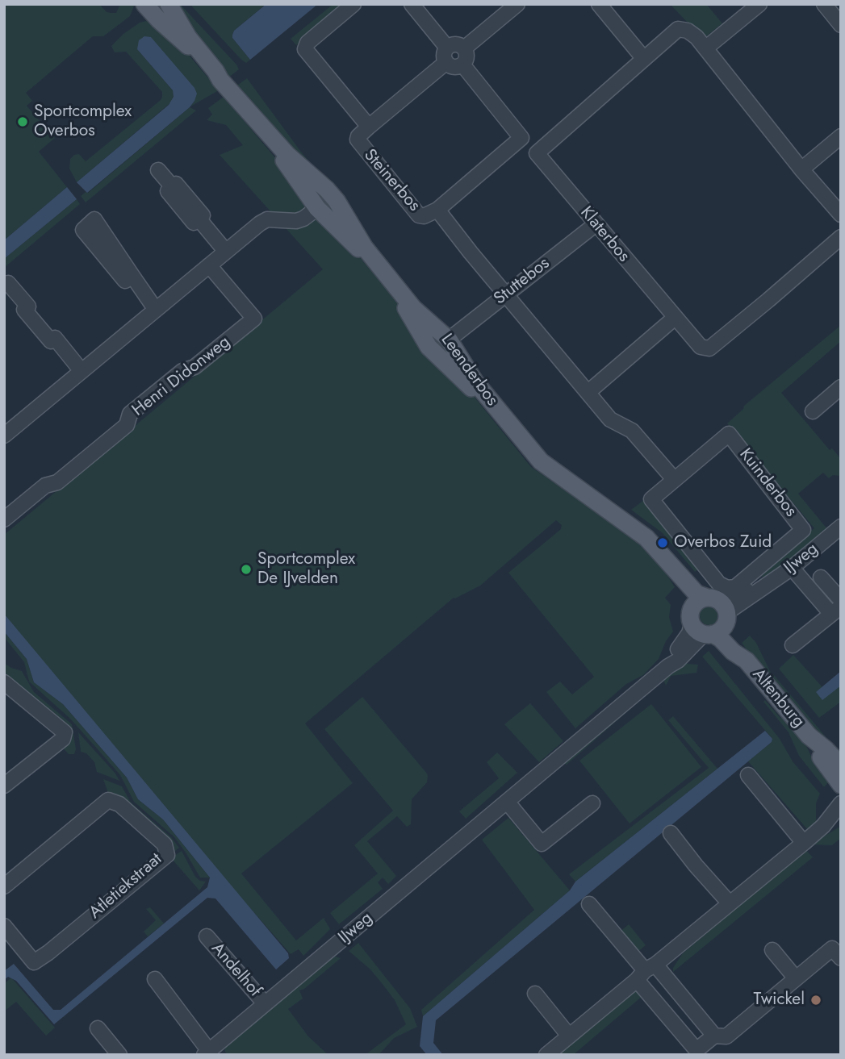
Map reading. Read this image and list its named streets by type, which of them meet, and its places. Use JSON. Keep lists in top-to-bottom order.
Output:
{
  "streets": {
    "main road": ["Leenderbos", "Altenburg"],
    "street": [
      "Steinerbos",
      "Klaterbos",
      "Stuttebos",
      "Henri Didonweg",
      "Kuinderbos",
      "IJweg",
      "Atletiekstraat",
      "Andelhof"
    ]
  },
  "crossings": [
    ["Steinerbos", "Stuttebos"],
    ["Klaterbos", "Stuttebos"],
    ["Stuttebos", "Leenderbos"],
    ["Leenderbos", "IJweg"],
    ["Leenderbos", "Altenburg"],
    ["IJweg", "Altenburg"],
    ["IJweg", "Andelhof"]
  ],
  "places": [
    "Sportcomplex Overbos",
    "Overbos Zuid",
    "Sportcomplex De IJvelden",
    "Twickel"
  ]
}
